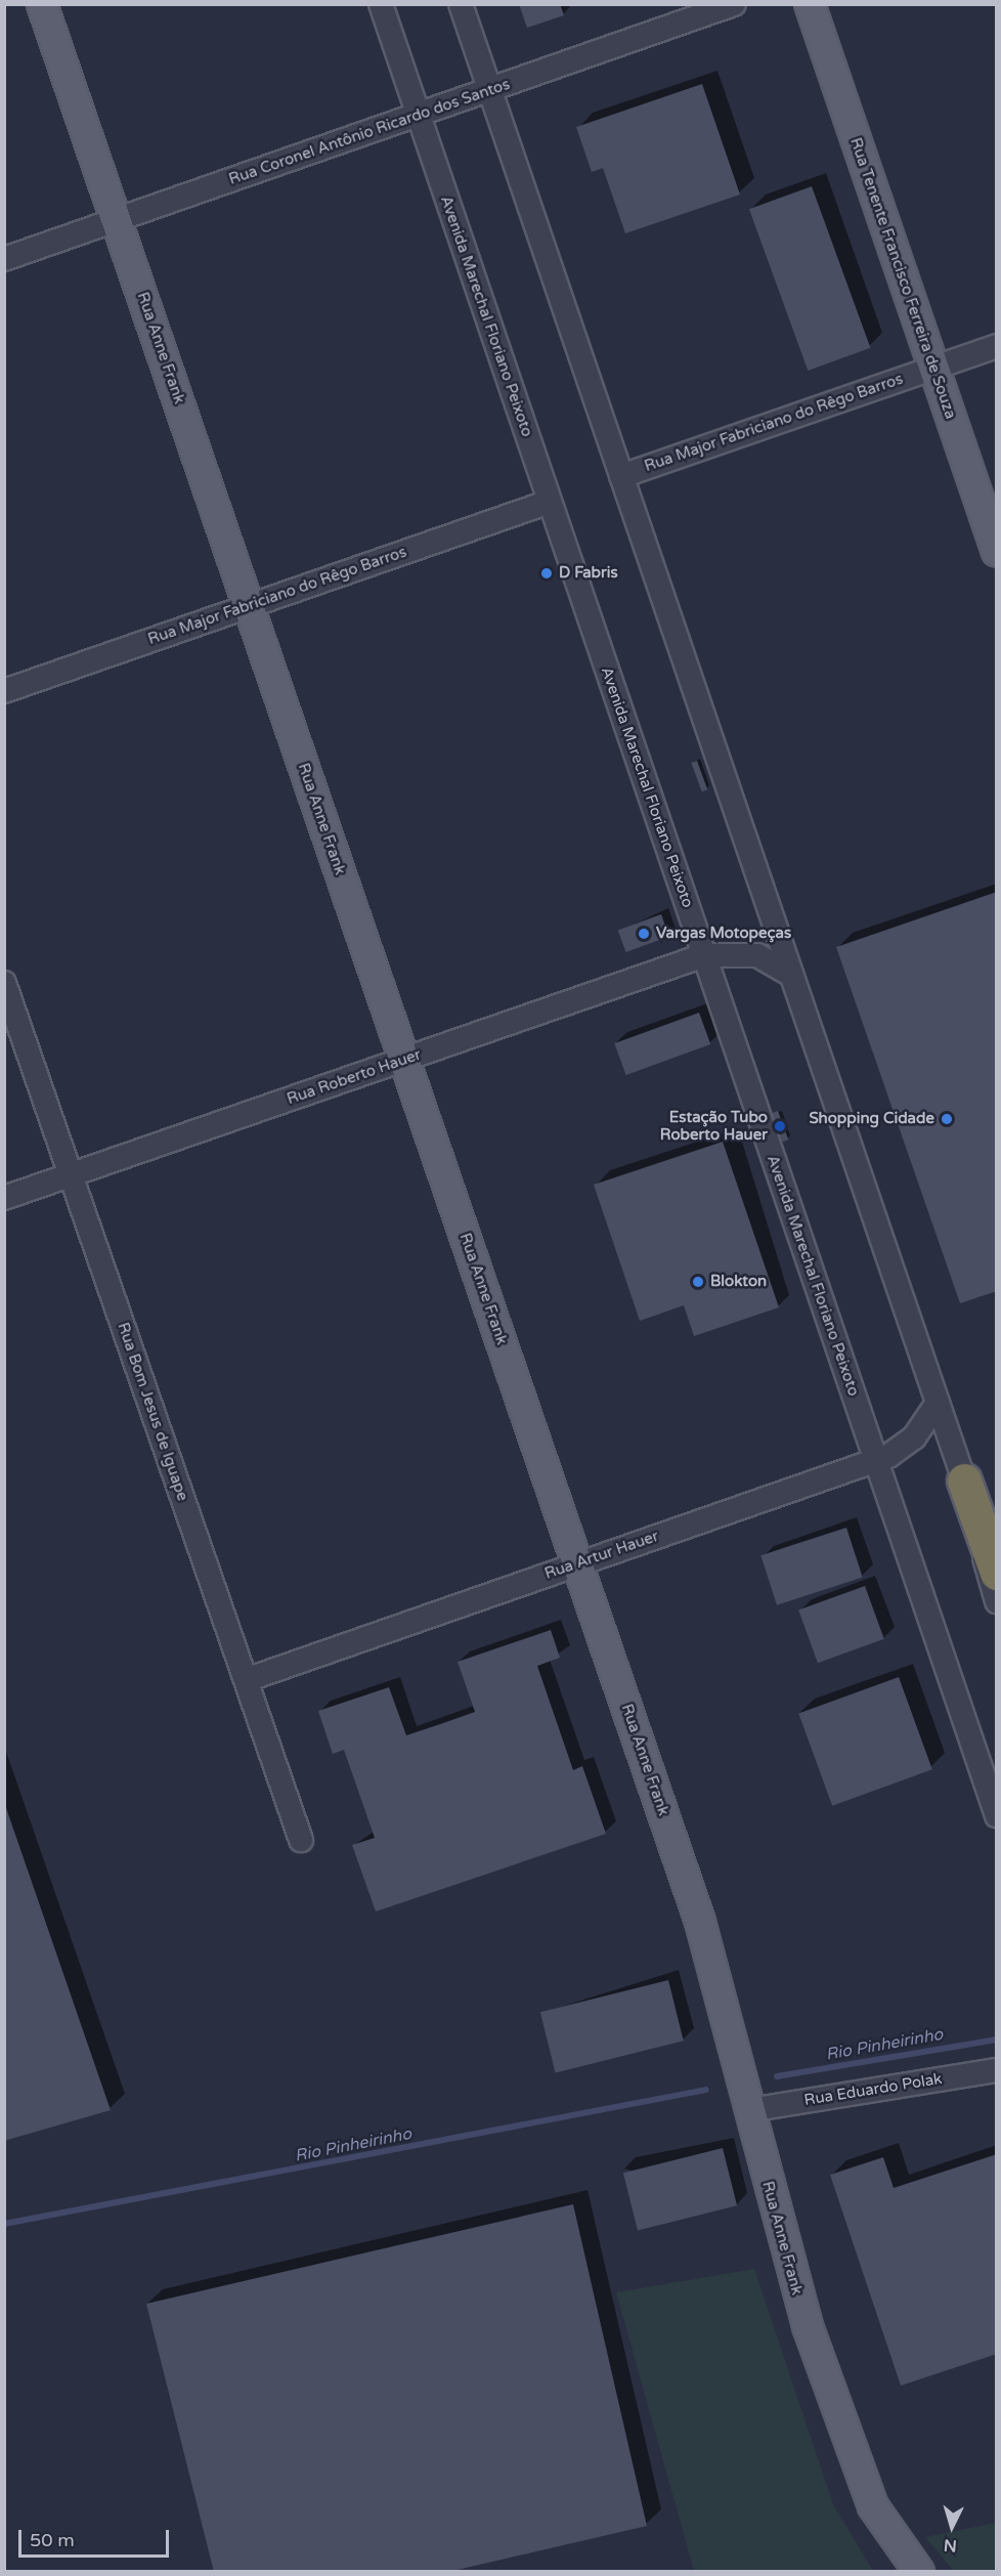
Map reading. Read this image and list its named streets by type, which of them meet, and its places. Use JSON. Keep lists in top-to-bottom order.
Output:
{
  "streets": {
    "main road": ["Rua Tenente Francisco Ferreira de Souza", "Rua Anne Frank"],
    "street": [
      "Rua Coronel Antônio Ricardo dos Santos",
      "Avenida Marechal Floriano Peixoto",
      "Rua Major Fabriciano do Rêgo Barros",
      "Rua Roberto Hauer",
      "Rua Bom Jesus de Iguape",
      "Rua Artur Hauer",
      "Rua Eduardo Polak"
    ]
  },
  "crossings": [
    ["Rua Coronel Antônio Ricardo dos Santos", "Avenida Marechal Floriano Peixoto"],
    ["Rua Coronel Antônio Ricardo dos Santos", "Rua Anne Frank"],
    ["Rua Tenente Francisco Ferreira de Souza", "Rua Major Fabriciano do Rêgo Barros"],
    ["Avenida Marechal Floriano Peixoto", "Rua Major Fabriciano do Rêgo Barros"],
    ["Avenida Marechal Floriano Peixoto", "Rua Roberto Hauer"],
    ["Avenida Marechal Floriano Peixoto", "Rua Artur Hauer"],
    ["Rua Anne Frank", "Rua Major Fabriciano do Rêgo Barros"],
    ["Rua Anne Frank", "Rua Roberto Hauer"],
    ["Rua Anne Frank", "Rua Artur Hauer"],
    ["Rua Anne Frank", "Rua Eduardo Polak"],
    ["Rua Roberto Hauer", "Rua Bom Jesus de Iguape"],
    ["Rua Bom Jesus de Iguape", "Rua Artur Hauer"]
  ],
  "water": ["Rio Pinheirinho"],
  "places": [
    "D Fabris",
    "Vargas Motopeças",
    "Shopping Cidade",
    "Estação Tubo Roberto Hauer",
    "Blokton"
  ],
  "scale_bar": "50 m",
  "north": "bottom"
}
